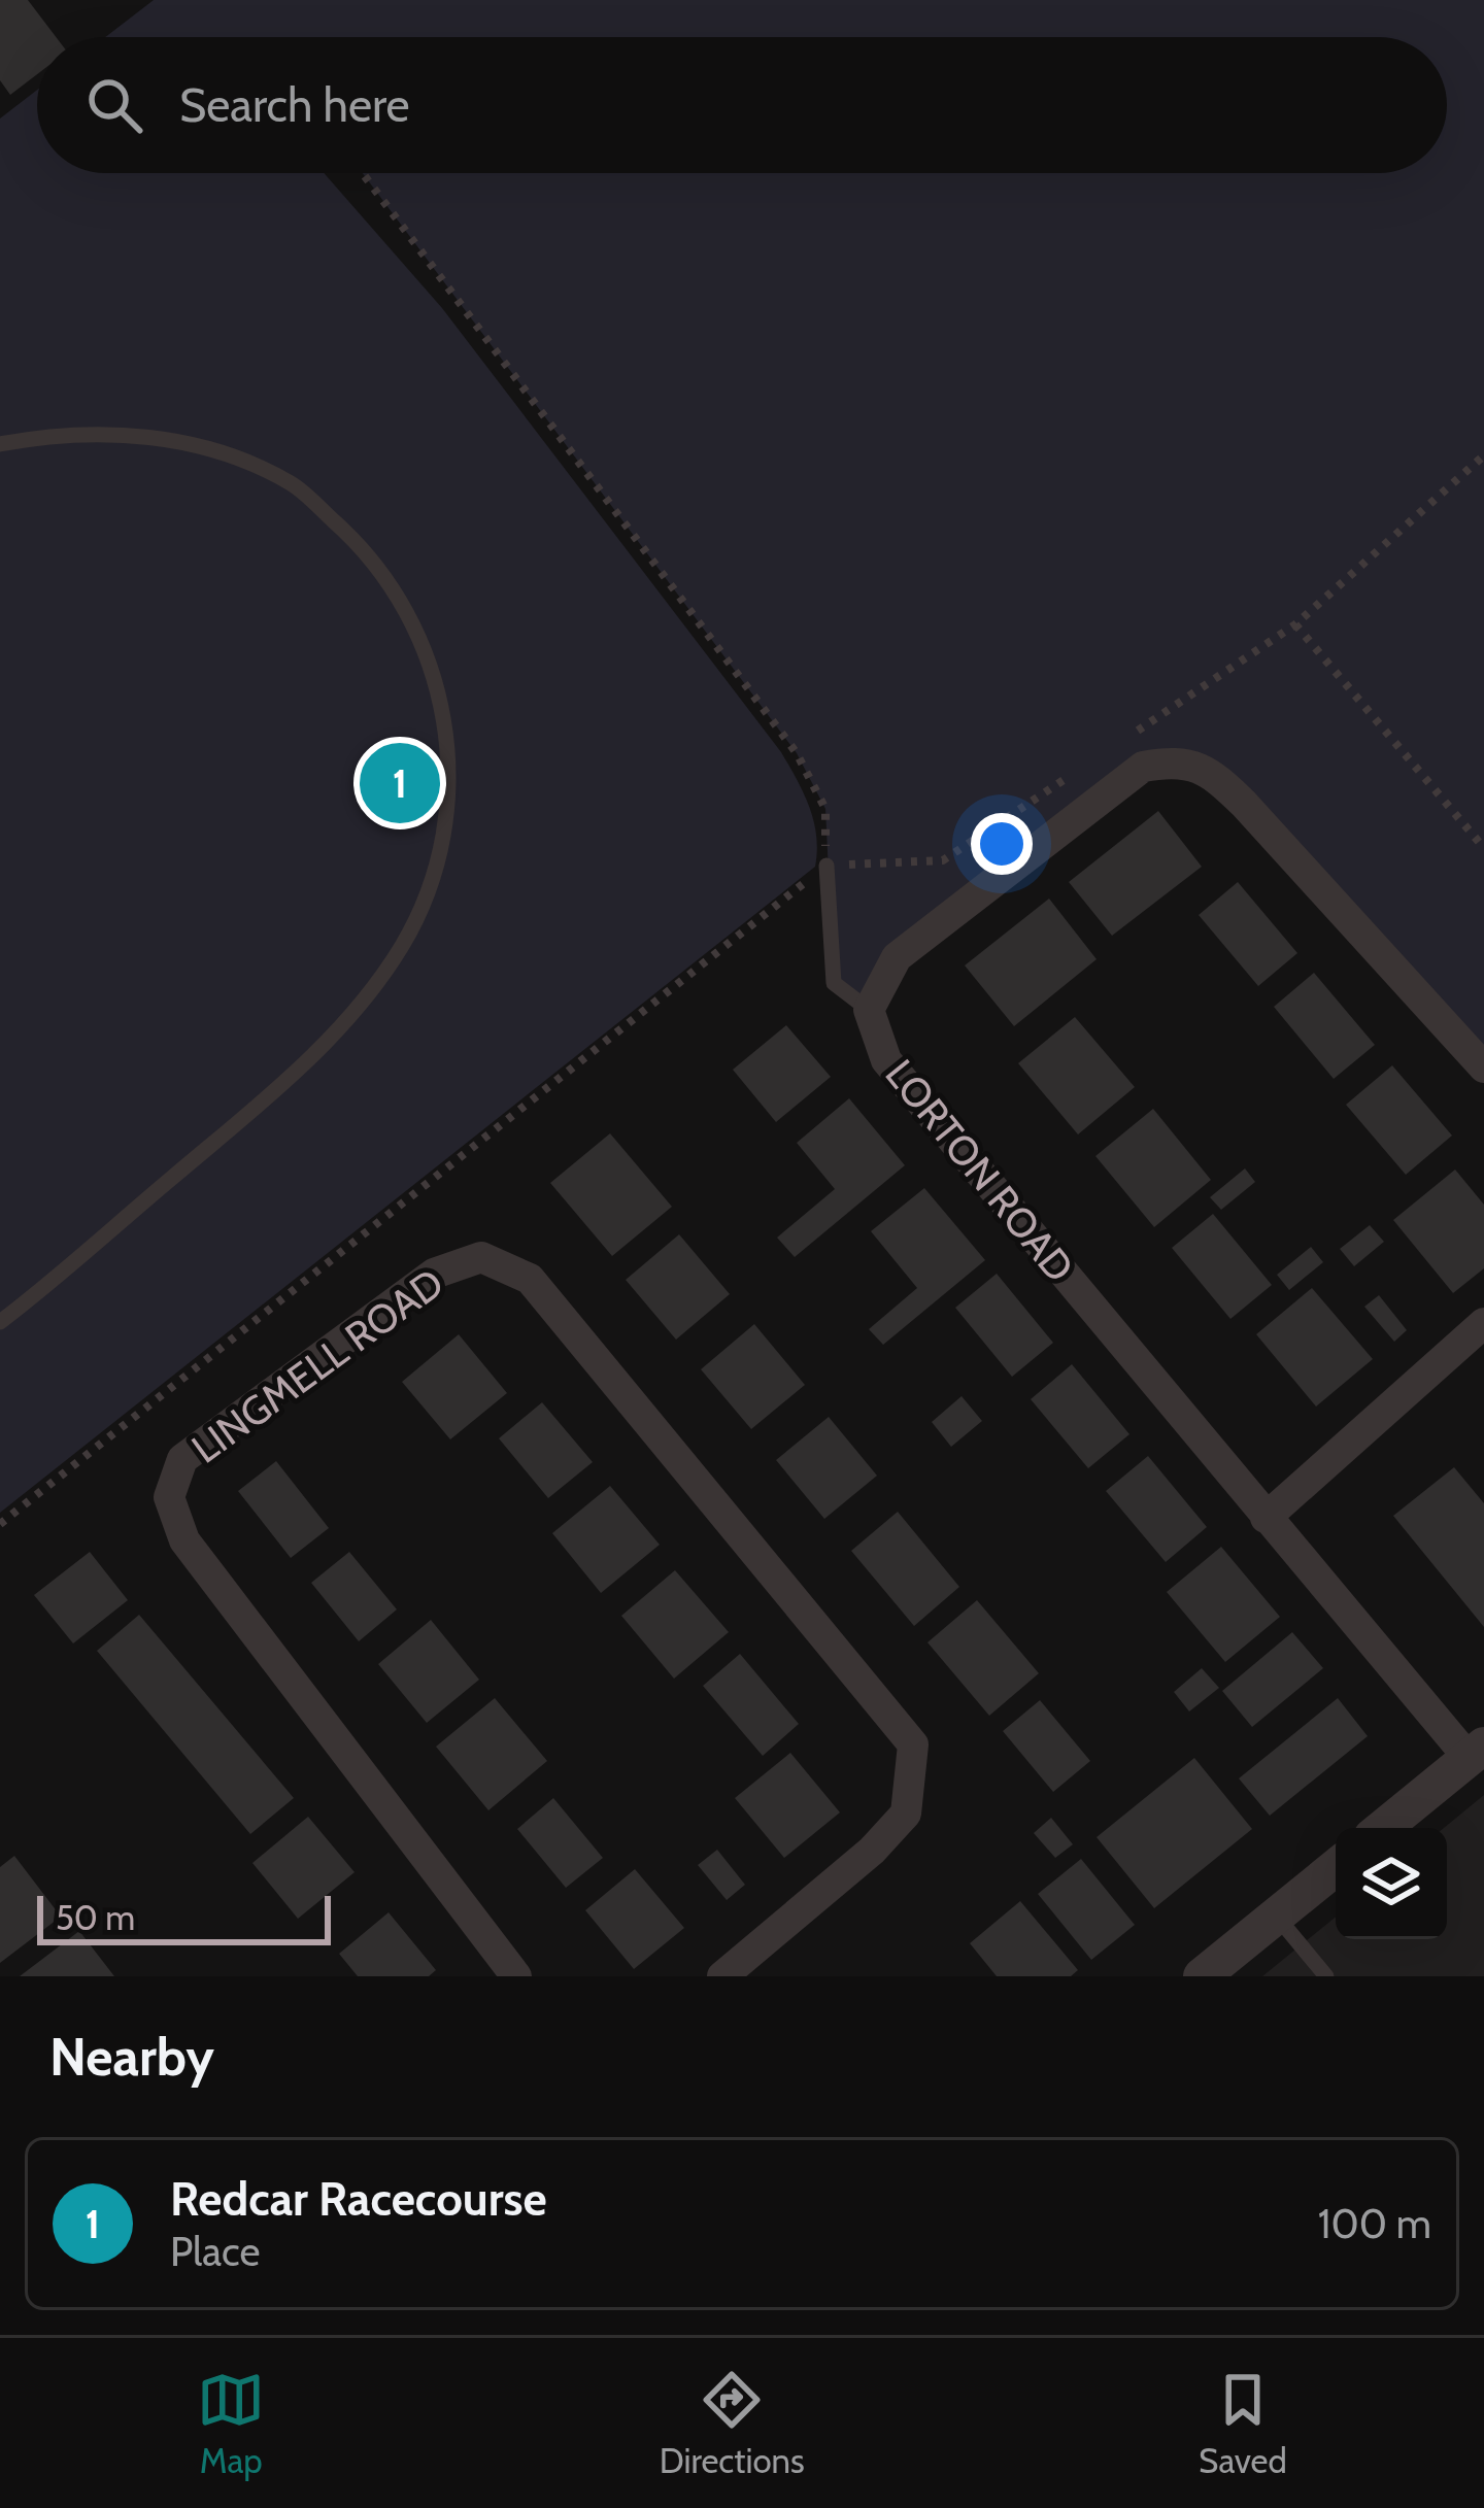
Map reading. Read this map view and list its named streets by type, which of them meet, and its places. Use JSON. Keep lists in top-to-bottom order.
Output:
{
  "streets": {
    "street": ["LORTON ROAD", "LINGMELL ROAD"]
  },
  "scale_bar": "50 m",
  "page": {
    "search": "Search here",
    "pins": "1",
    "scale": "50 m",
    "heading": "Nearby",
    "list": [
      {
        "mark": "1",
        "name": "Redcar Racecourse",
        "note": "Place",
        "value": "100 m"
      }
    ],
    "nav": ["Map", "Directions", "Saved"]
  }
}
